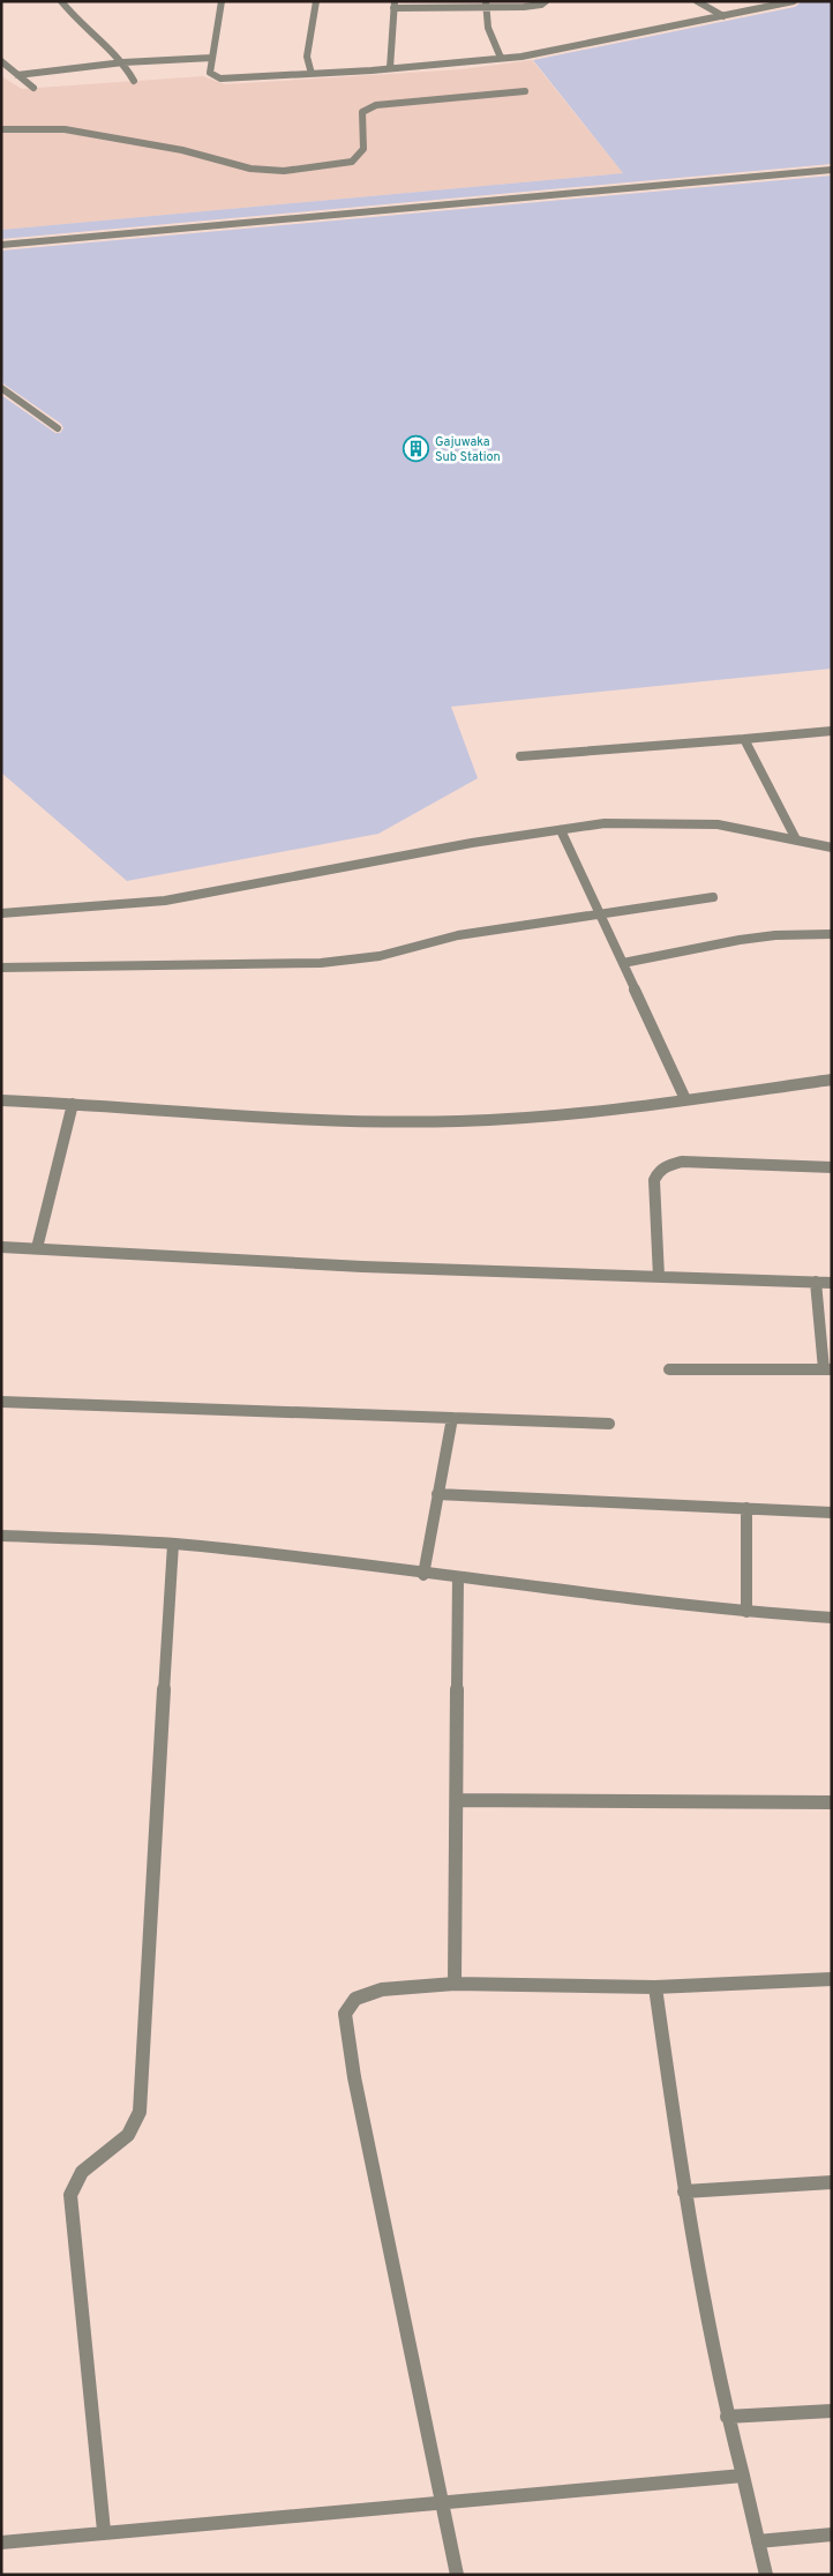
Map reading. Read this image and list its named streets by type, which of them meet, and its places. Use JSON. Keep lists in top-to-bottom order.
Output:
{
  "places": {
    "building": ["Gajuwaka Sub Station"]
  }
}
